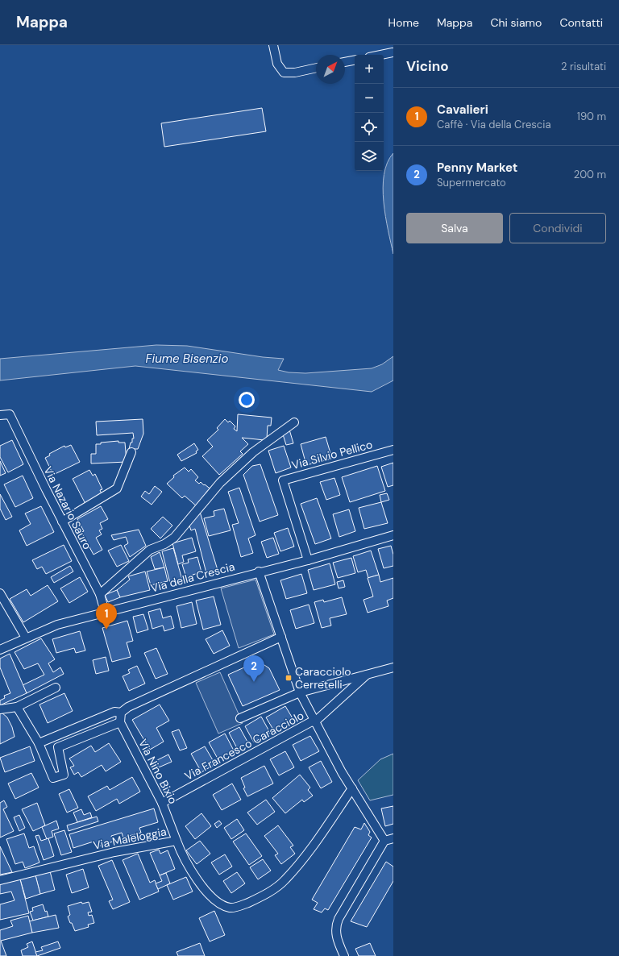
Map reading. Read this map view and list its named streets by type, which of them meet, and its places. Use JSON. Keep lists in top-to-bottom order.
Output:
{
  "streets": {
    "street": [
      "Via Silvio Pellico",
      "Via Nazario Sauro",
      "Via della Crescia",
      "Via Francesco Caracciolo",
      "Via Nino Bixio",
      "Via Maleloggia"
    ]
  },
  "crossings": [
    ["Via Silvio Pellico", "Via della Crescia"],
    ["Via Nazario Sauro", "Via della Crescia"],
    ["Via della Crescia", "Via Francesco Caracciolo"],
    ["Via Francesco Caracciolo", "Via Nino Bixio"],
    ["Via Nino Bixio", "Via Maleloggia"]
  ],
  "water": ["Fiume Bisenzio"],
  "places": {
    "transit": ["Caracciolo Cerretelli"]
  },
  "north": "top right",
  "page": {
    "header": "Mappa",
    "nav": [
      "Home",
      "Mappa",
      "Chi siamo",
      "Contatti"
    ],
    "heading": ["Vicino", "2 risultati"],
    "map_buttons": ["+", "−"],
    "list": [
      {
        "mark": "1",
        "name": "Cavalieri",
        "note": "Caffè · Via della Crescia",
        "value": "190 m"
      },
      {
        "mark": "2",
        "name": "Penny Market",
        "note": "Supermercato",
        "value": "200 m"
      }
    ],
    "buttons": ["Salva", "Condividi"],
    "pins": ["1", "2"]
  }
}
